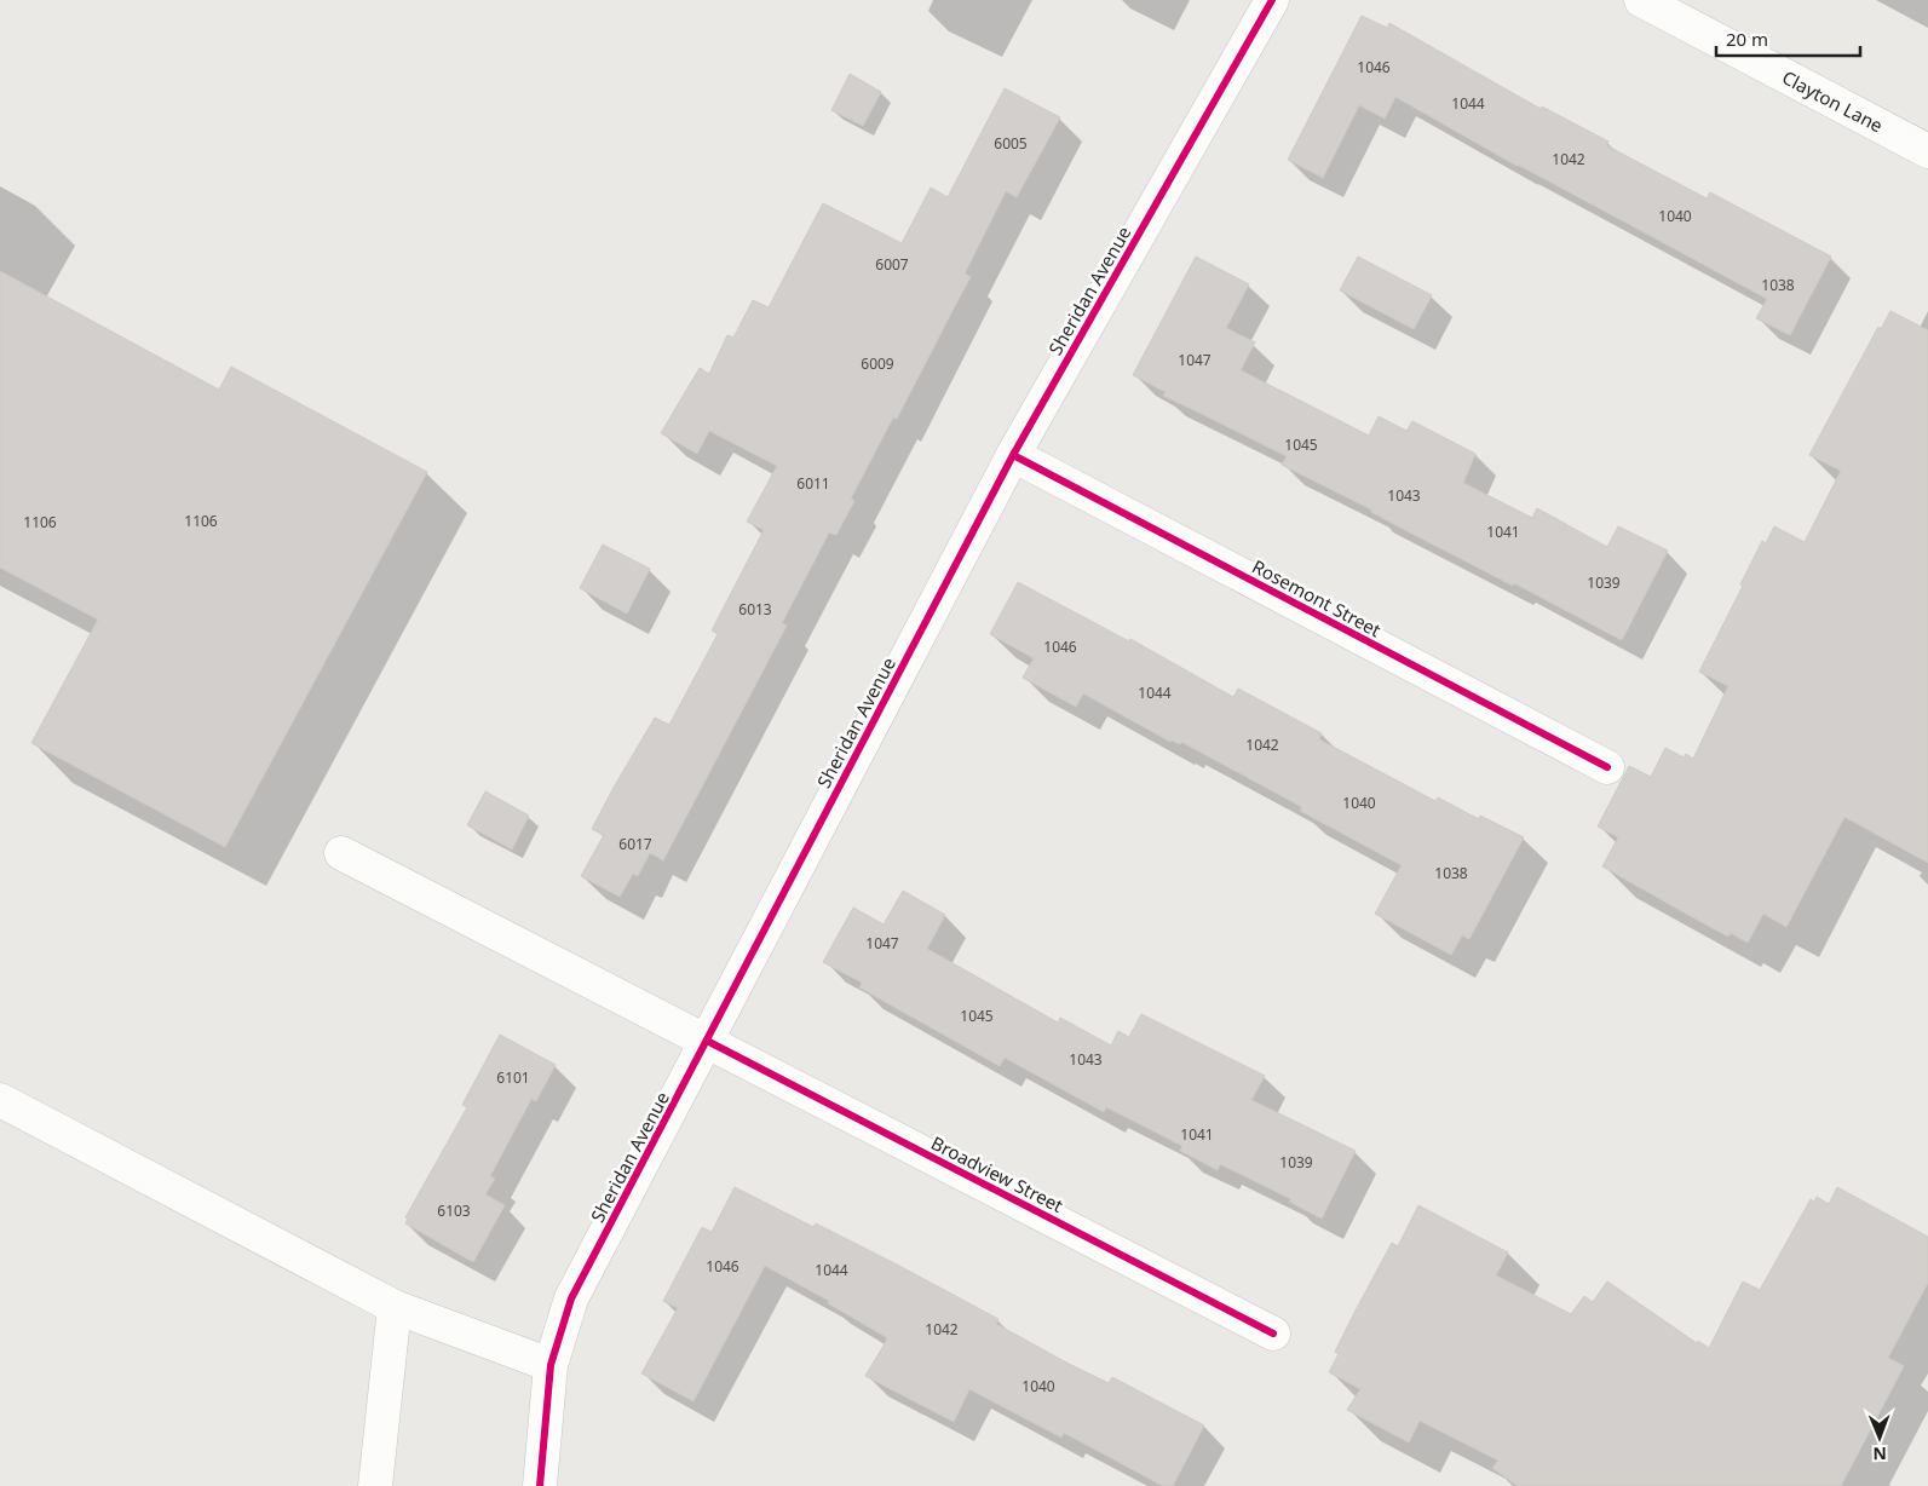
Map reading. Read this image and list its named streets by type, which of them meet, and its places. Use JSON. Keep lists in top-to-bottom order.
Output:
{
  "streets": {
    "street": [
      "Clayton Lane",
      "Sheridan Avenue",
      "Rosemont Street",
      "Broadview Street"
    ]
  },
  "crossings": [
    ["Sheridan Avenue", "Rosemont Street"],
    ["Sheridan Avenue", "Broadview Street"]
  ],
  "house_numbers": [
    "1046",
    "1044",
    "6005",
    "1042",
    "1040",
    "6007",
    "1038",
    "1047",
    "6009",
    "1045",
    "6011",
    "1043",
    "1106",
    "1106",
    "1041",
    "1039",
    "6013",
    "1046",
    "1044",
    "1042",
    "1040",
    "6017",
    "1038",
    "1047",
    "1045",
    "1043",
    "6101",
    "1041",
    "1039",
    "6103",
    "1046",
    "1044",
    "1042",
    "1040"
  ],
  "scale_bar": "20 m",
  "north": "bottom"
}
